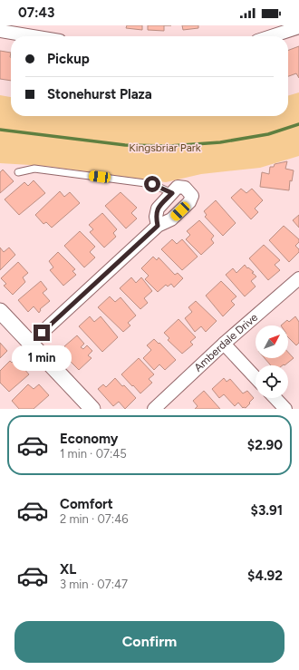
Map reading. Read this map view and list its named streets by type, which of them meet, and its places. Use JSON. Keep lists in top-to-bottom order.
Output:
{
  "streets": {
    "street": ["Amberdale Drive"]
  },
  "parks": ["Kingsbriar Park"],
  "north": "top right",
  "page": {
    "status": "07:43",
    "banner": ["Pickup", "Stonehurst Plaza"],
    "bubble": "1 min",
    "list": [
      {
        "name": "Economy",
        "note": "1 min · 07:45",
        "value": "$2.90"
      },
      {
        "name": "Comfort",
        "note": "2 min · 07:46",
        "value": "$3.91"
      },
      {
        "name": "XL",
        "note": "3 min · 07:47",
        "value": "$4.92"
      }
    ],
    "buttons": "Confirm"
  }
}
